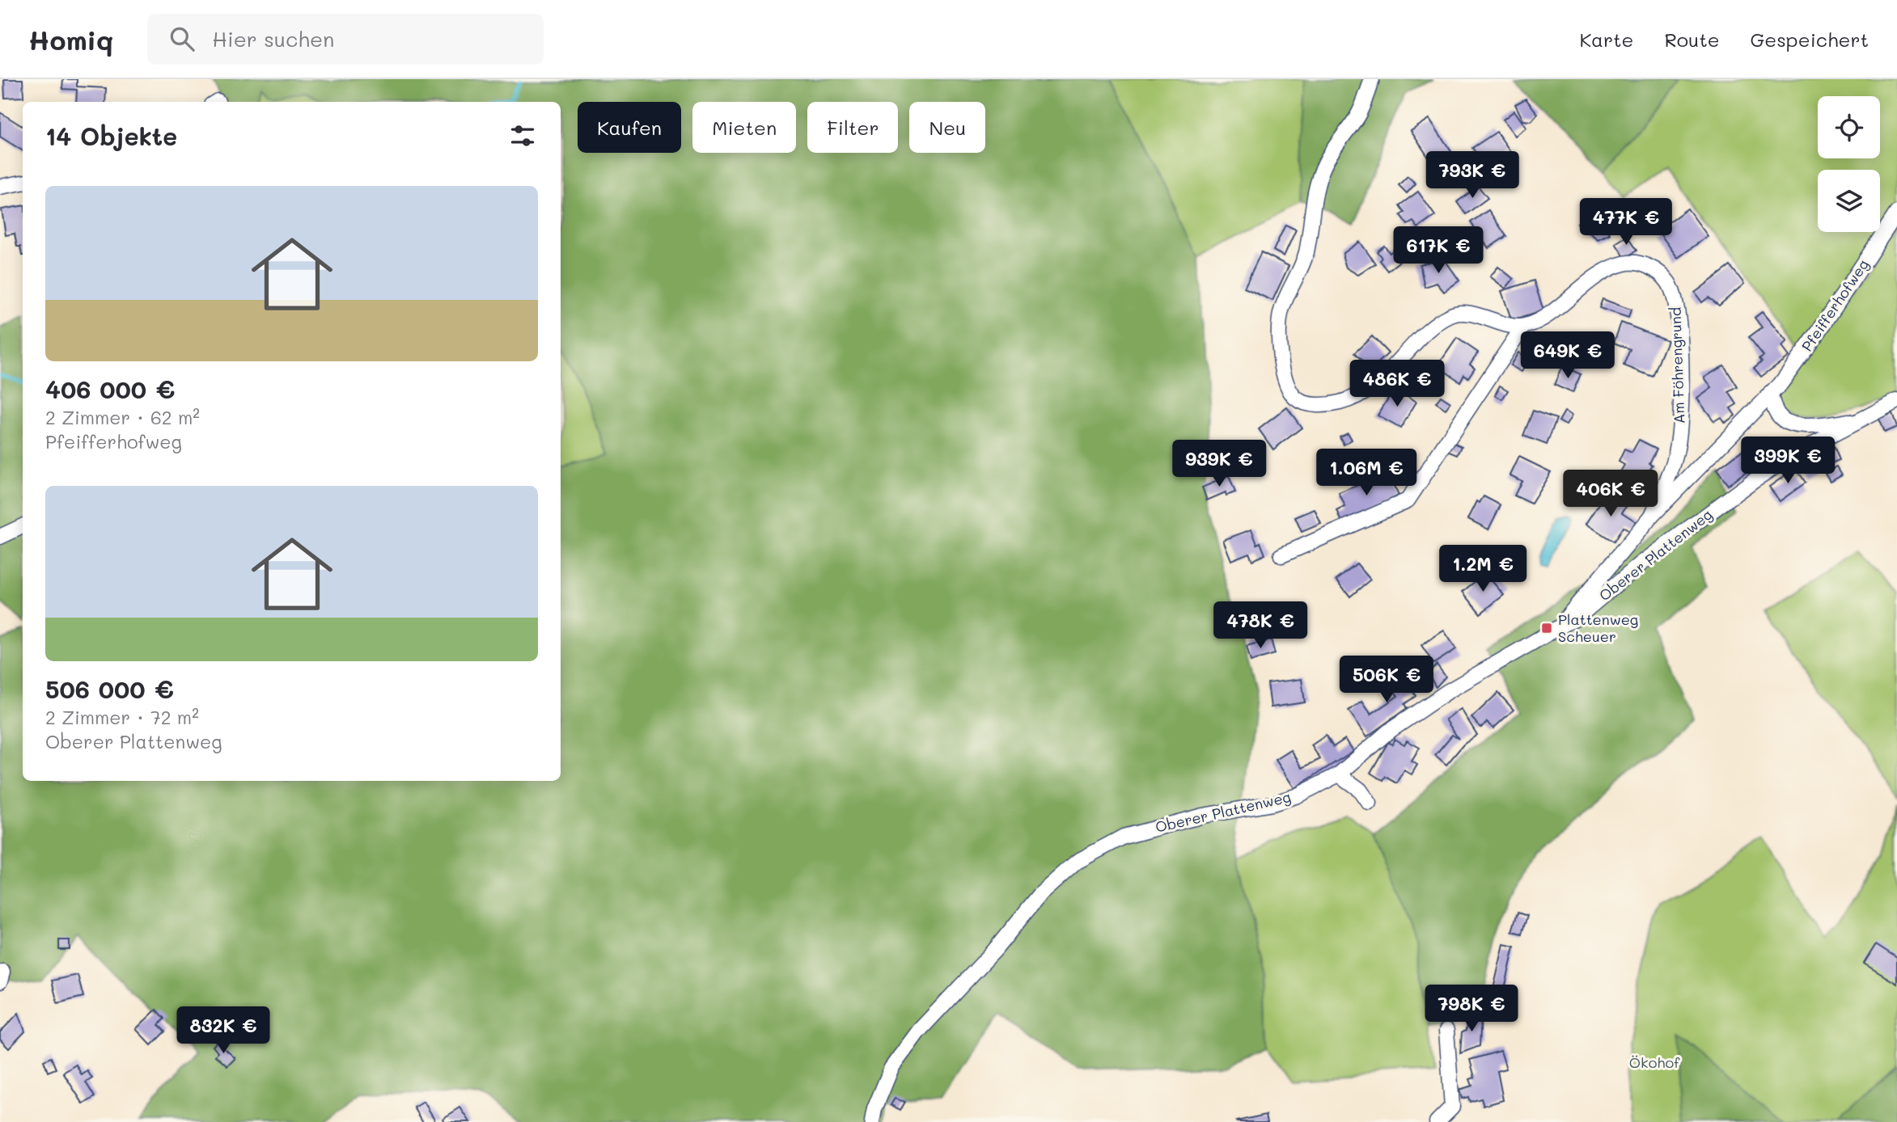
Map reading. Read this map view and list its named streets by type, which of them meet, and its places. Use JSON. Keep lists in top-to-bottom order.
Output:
{
  "streets": {
    "street": ["Pfeifferhofweg", "Am Föhrengrund", "Oberer Plattenweg"]
  },
  "crossings": [
    ["Pfeifferhofweg", "Am Föhrengrund"],
    ["Pfeifferhofweg", "Oberer Plattenweg"]
  ],
  "parks": ["Ökohof"],
  "places": {
    "transit": ["Plattenweg Scheuer"]
  },
  "page": {
    "header": "Homiq",
    "search": "Hier suchen",
    "nav": ["Karte", "Route", "Gespeichert"],
    "chip": [
      "Kaufen",
      "Mieten",
      "Filter",
      "Neu"
    ],
    "heading": "14 Objekte",
    "price": [
      "793K €",
      "477K €",
      "617K €",
      "649K €",
      "486K €",
      "399K €",
      "939K €",
      "1.06M €",
      "406K €",
      "1.2M €",
      "478K €",
      "506K €",
      "798K €",
      "832K €"
    ],
    "list": [
      {
        "name": "406 000 €",
        "note": "2 Zimmer · 62 m² · Pfeifferhofweg"
      },
      {
        "name": "506 000 €",
        "note": "2 Zimmer · 72 m² · Oberer Plattenweg"
      }
    ]
  }
}
